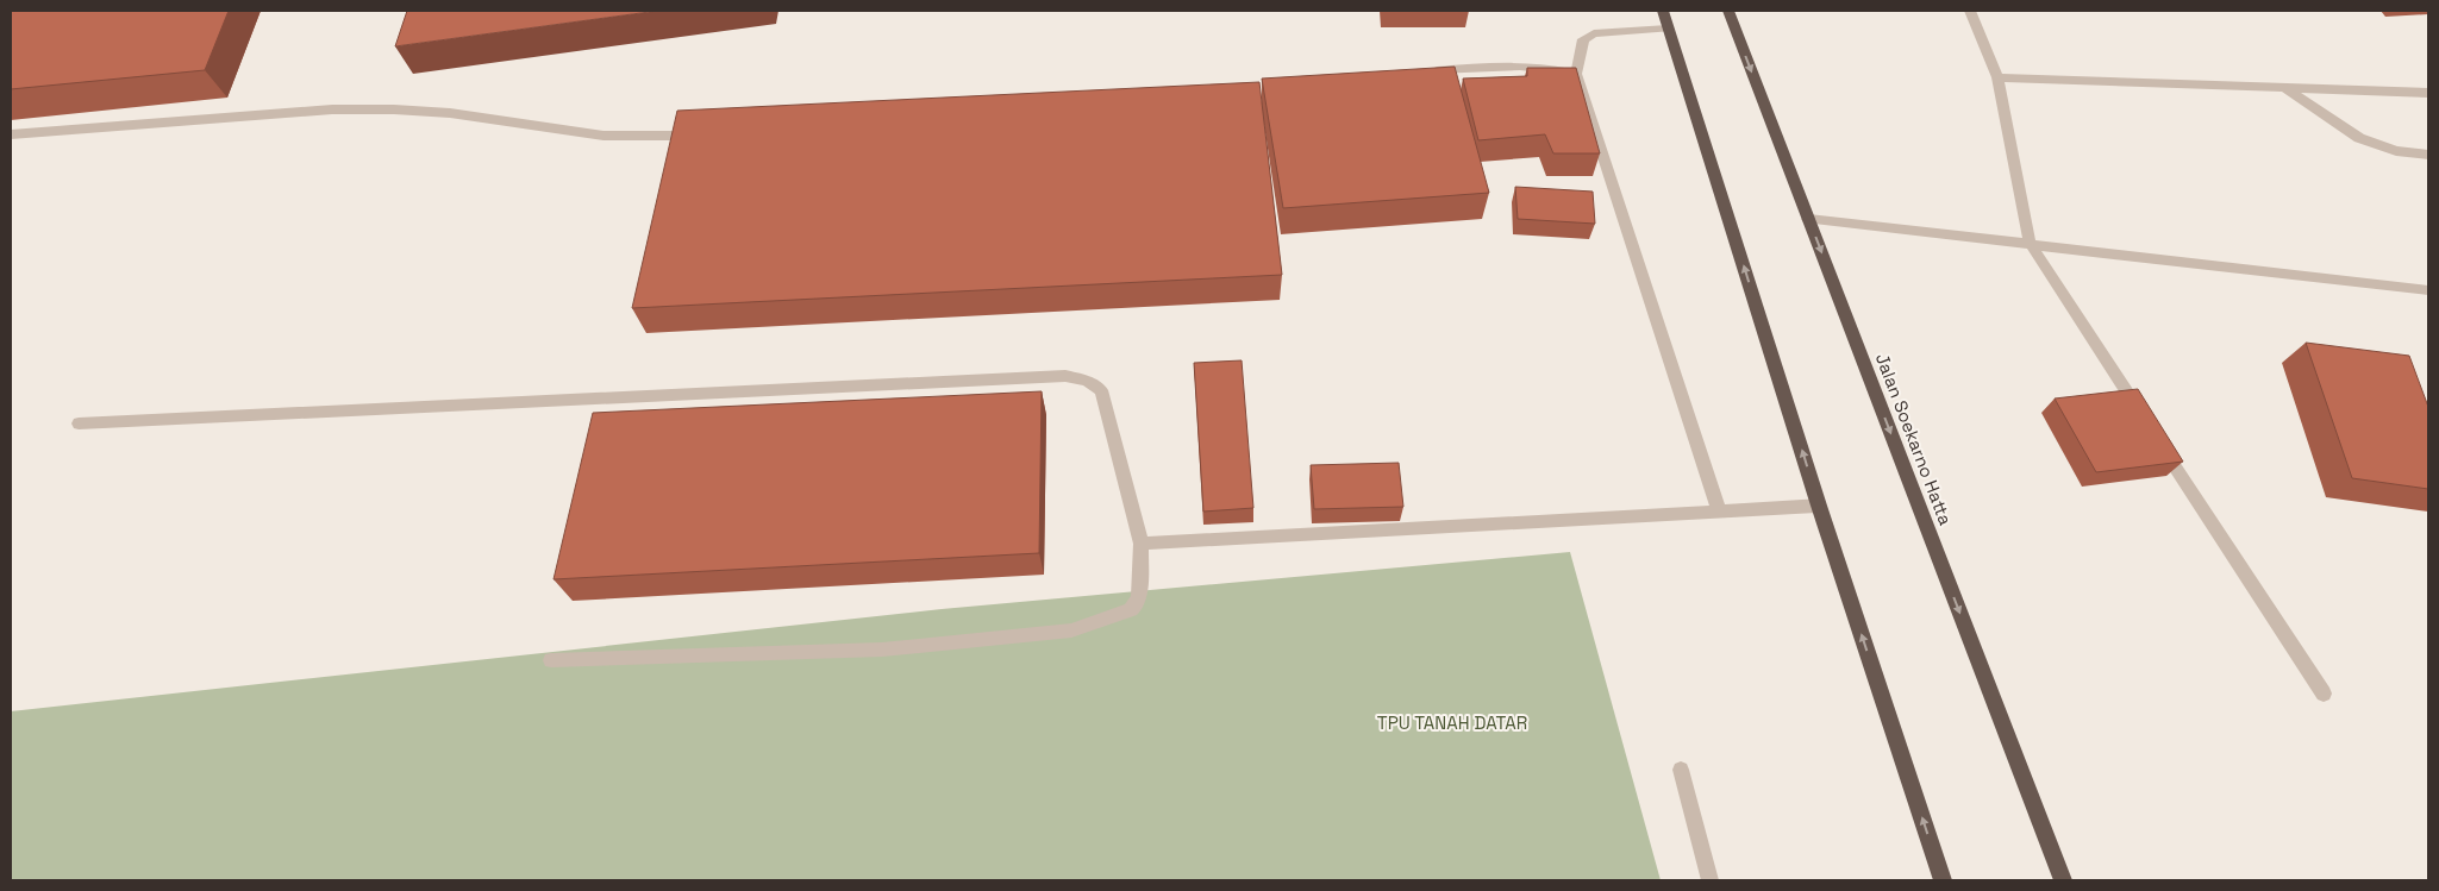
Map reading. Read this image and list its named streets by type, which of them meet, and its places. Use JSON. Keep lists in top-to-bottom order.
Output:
{
  "streets": {
    "highway": ["Jalan Soekarno Hatta"]
  },
  "parks": ["TPU TANAH DATAR"]
}
